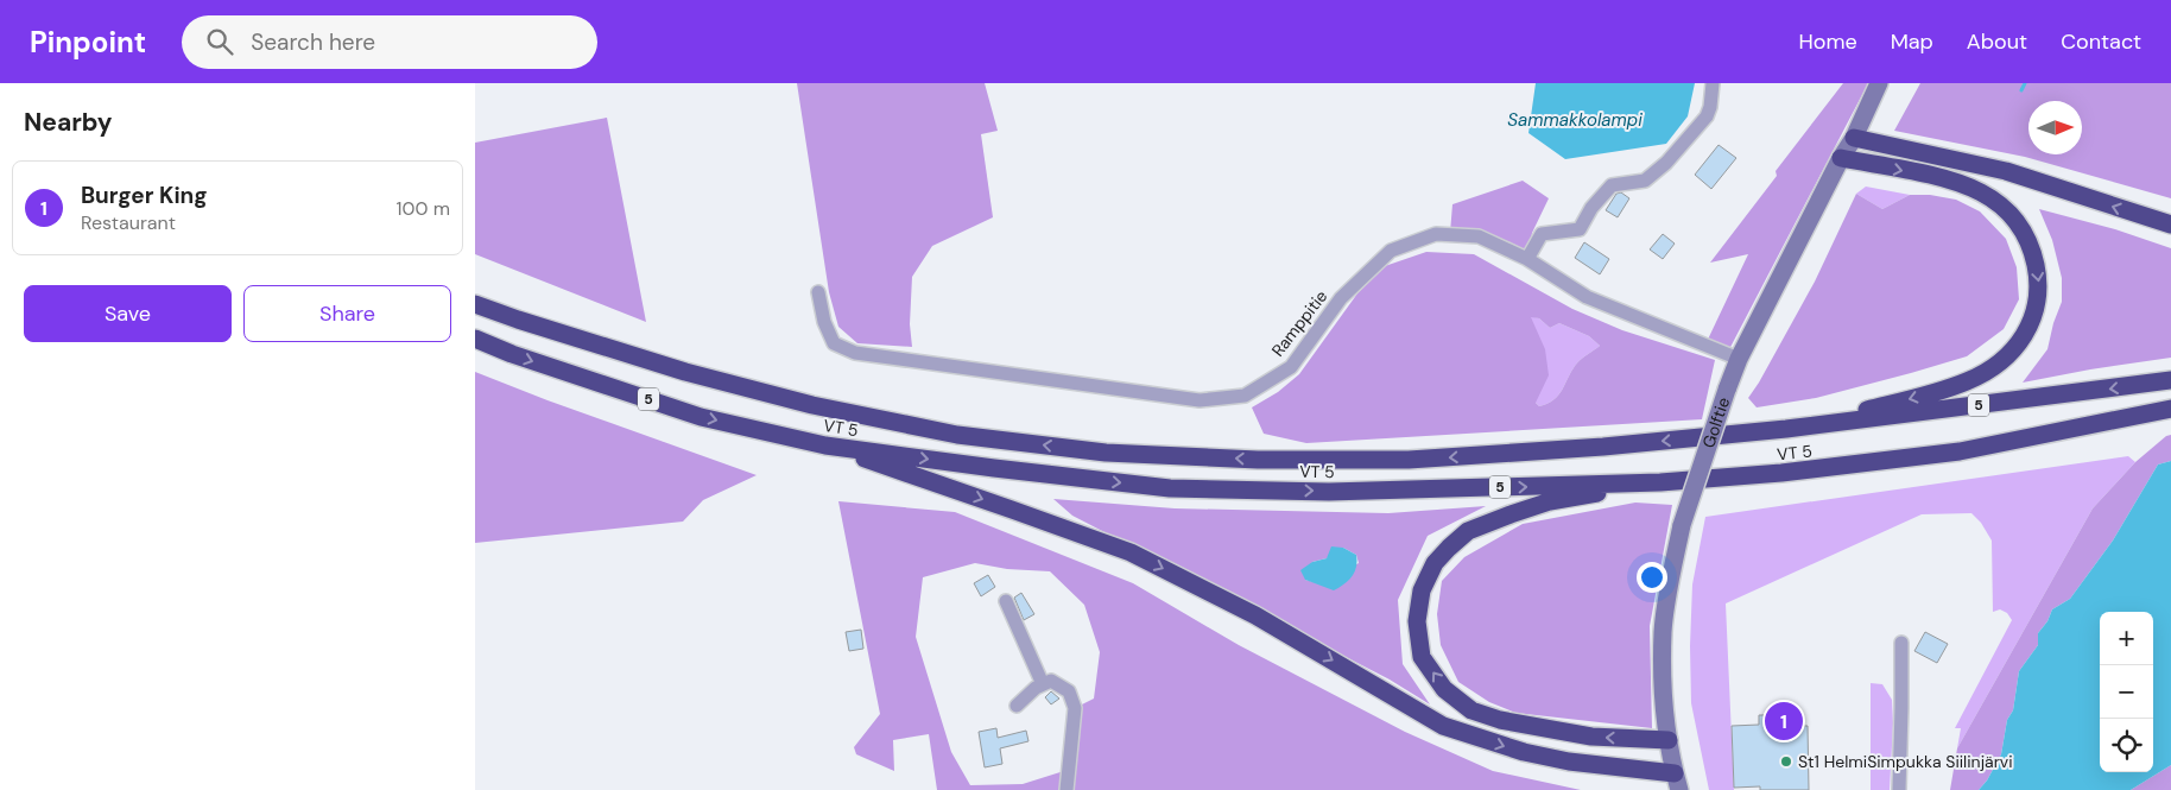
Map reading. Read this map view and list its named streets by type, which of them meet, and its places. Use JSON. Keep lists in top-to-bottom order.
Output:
{
  "streets": {
    "highway": ["5", "VT 5"],
    "street": ["Ramppitie", "Golftie"]
  },
  "crossings": [
    ["Ramppitie", "Golftie"]
  ],
  "water": ["Sammakkolampi"],
  "places": ["St1 HelmiSimpukka Siilinjärvi"],
  "north": "right",
  "page": {
    "header": "Pinpoint",
    "search": "Search here",
    "nav": [
      "Home",
      "Map",
      "About",
      "Contact"
    ],
    "heading": "Nearby",
    "list": [
      {
        "mark": "1",
        "name": "Burger King",
        "note": "Restaurant",
        "value": "100 m"
      }
    ],
    "buttons": ["Save", "Share"],
    "map_buttons": ["+", "−"],
    "pins": "1"
  }
}
